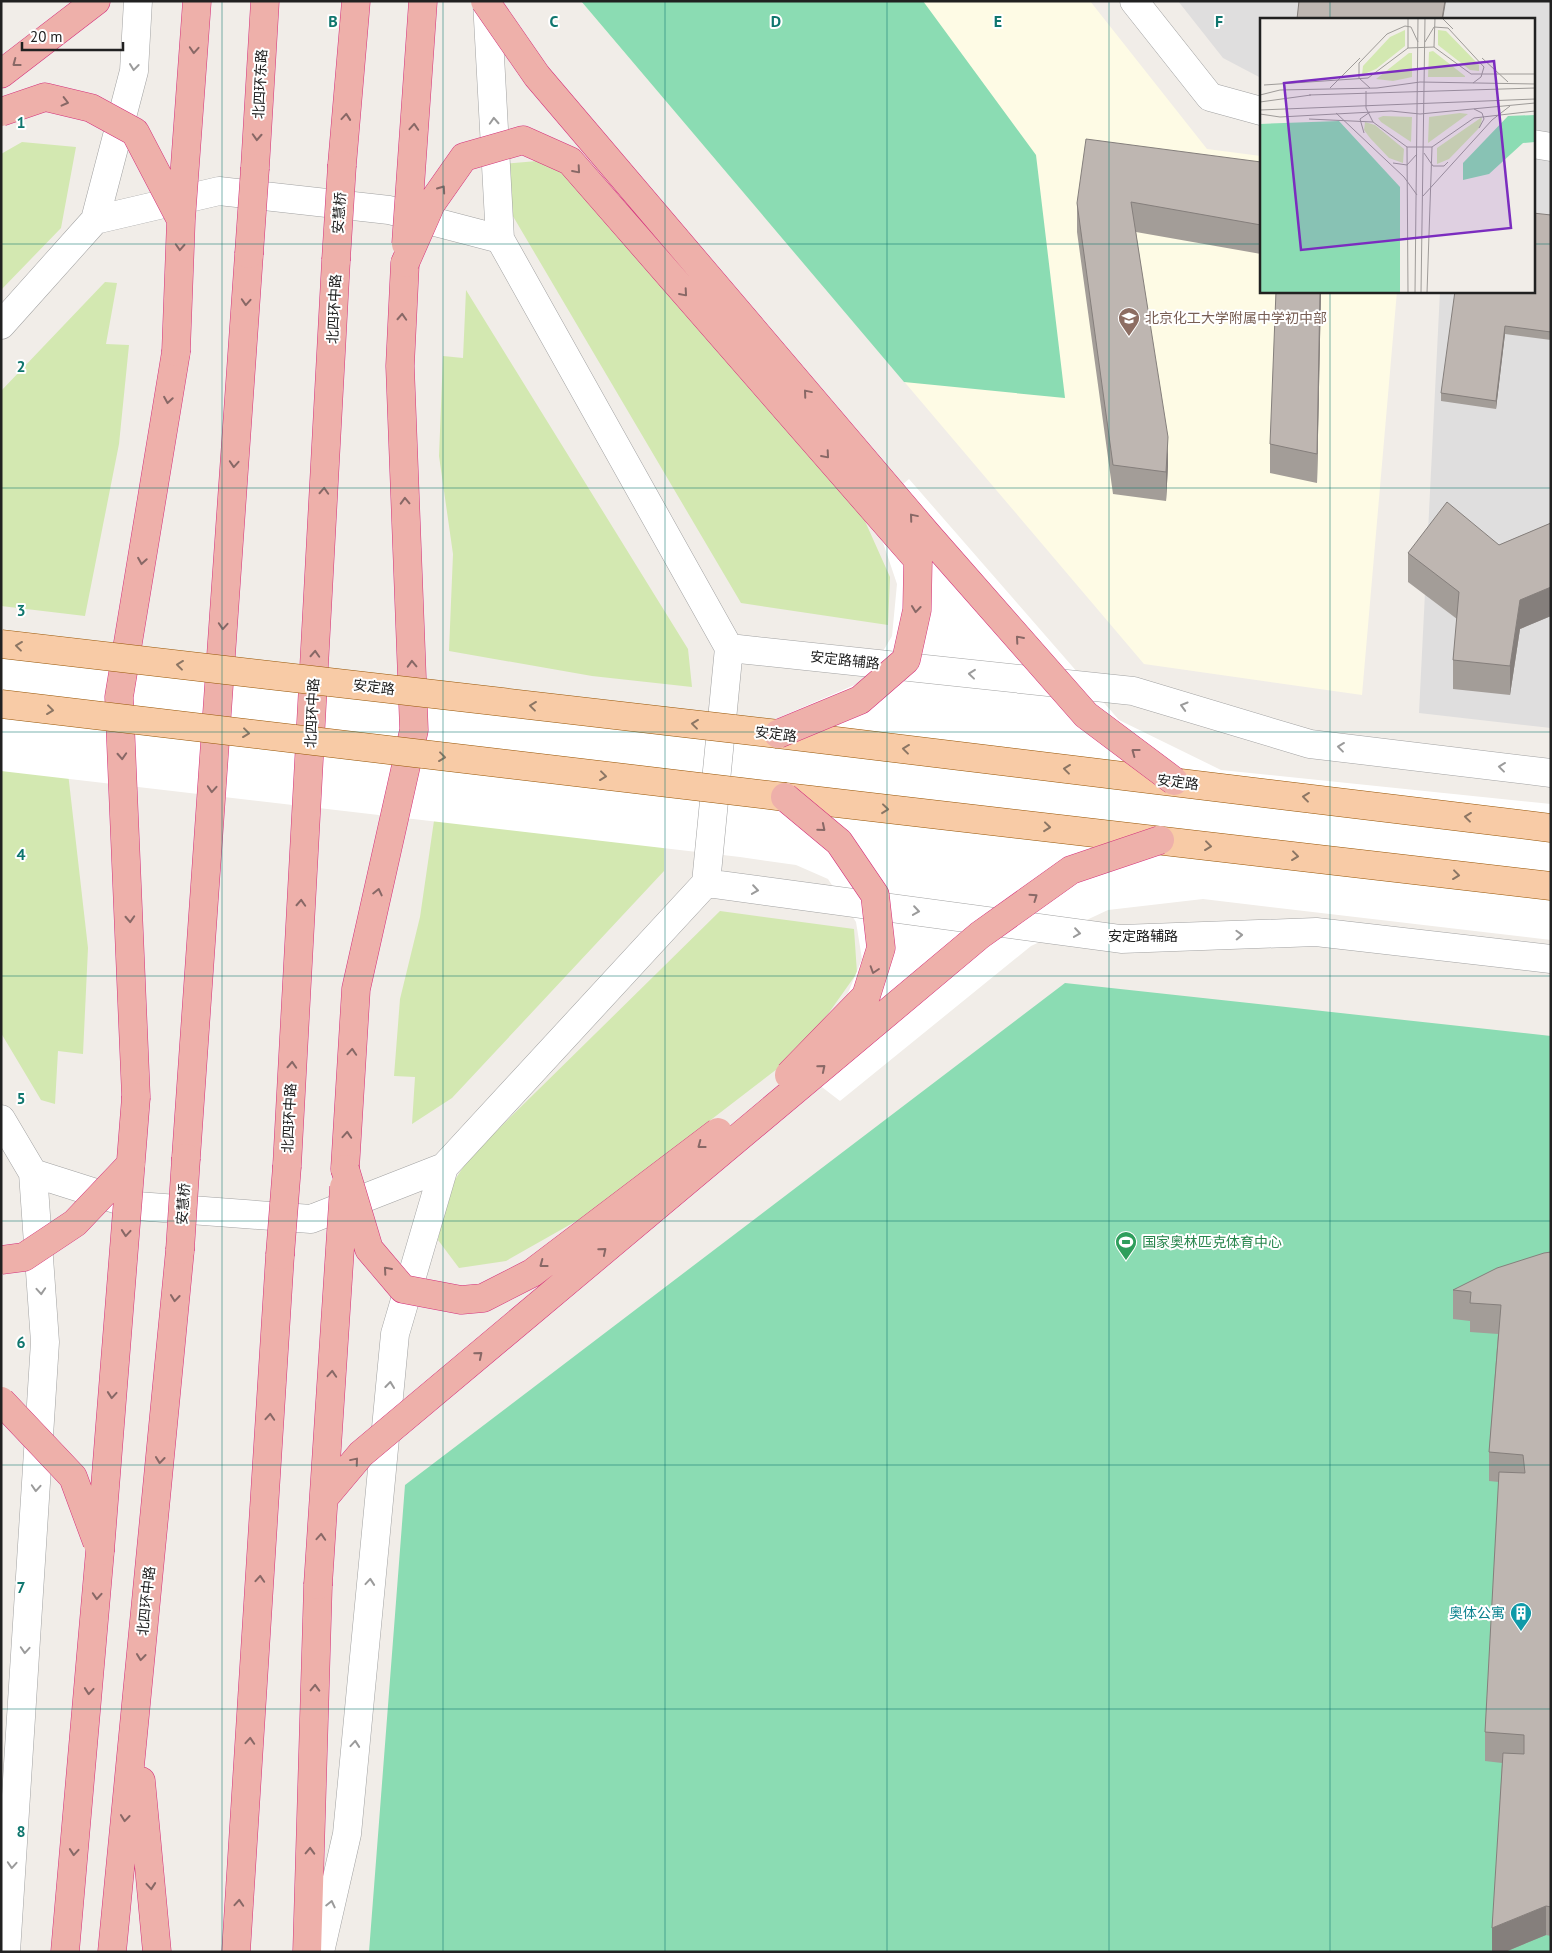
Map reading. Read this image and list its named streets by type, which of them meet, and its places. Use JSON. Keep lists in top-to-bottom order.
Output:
{
  "streets": {
    "highway": ["北四环东路", "安慧桥", "北四环中路"],
    "main road": ["安定路"],
    "street": ["安定路辅路"]
  },
  "crossings": [
    ["北四环东路", "安慧桥"],
    ["安慧桥", "北四环中路"]
  ],
  "places": {
    "school or university": ["北京化工大学附属中学初中部"],
    "sports": ["国家奥林匹克体育中心"],
    "building": ["奥体公寓"]
  },
  "scale_bar": "20 m",
  "grid": {
    "columns": [
      "B",
      "C",
      "D",
      "E",
      "F"
    ],
    "rows": [
      "1",
      "2",
      "3",
      "4",
      "5",
      "6",
      "7",
      "8"
    ]
  }
}
